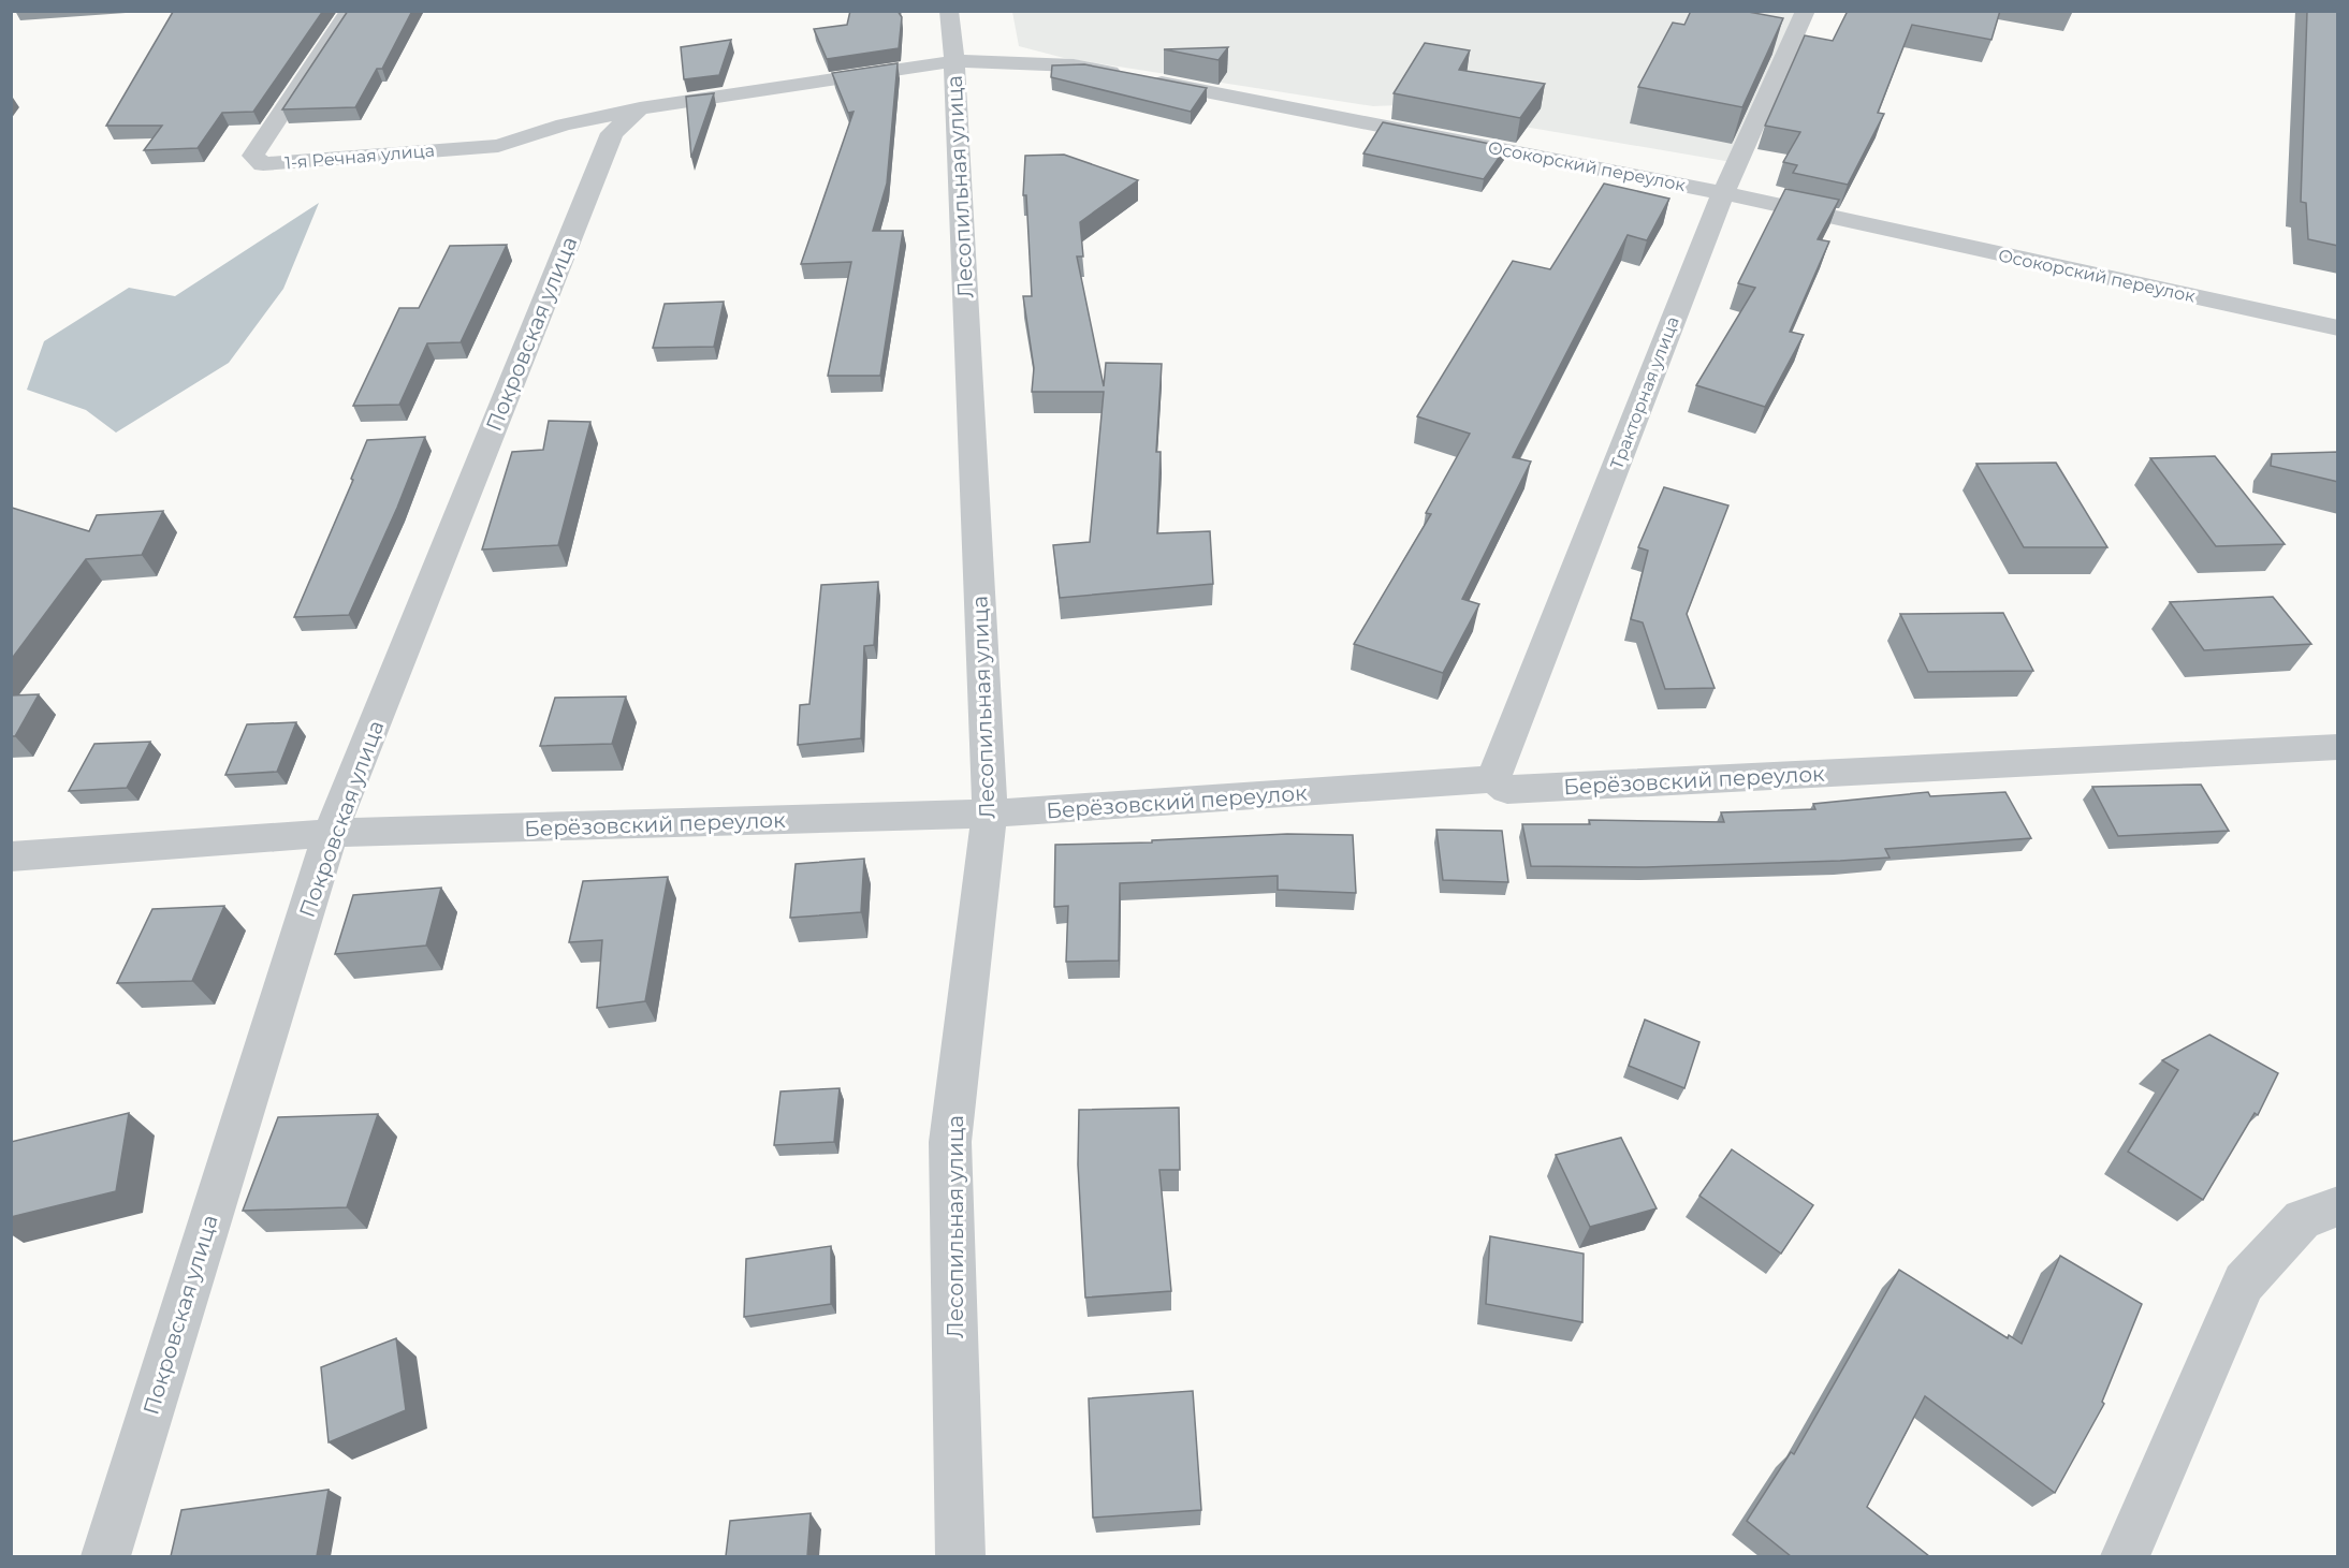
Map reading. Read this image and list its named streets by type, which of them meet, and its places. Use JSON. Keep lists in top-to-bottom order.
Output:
{
  "streets": {
    "street": [
      "1-я Речная улица",
      "Осокорский переулок",
      "Лесопильная улица",
      "Покровская улица",
      "Тракторная улица",
      "Берёзовский переулок"
    ]
  },
  "crossings": [
    ["1-я Речная улица", "Осокорский переулок"],
    ["1-я Речная улица", "Покровская улица"],
    ["Осокорский переулок", "Лесопильная улица"],
    ["Осокорский переулок", "Покровская улица"],
    ["Осокорский переулок", "Тракторная улица"],
    ["Лесопильная улица", "Берёзовский переулок"],
    ["Покровская улица", "Берёзовский переулок"],
    ["Тракторная улица", "Берёзовский переулок"]
  ]
}
